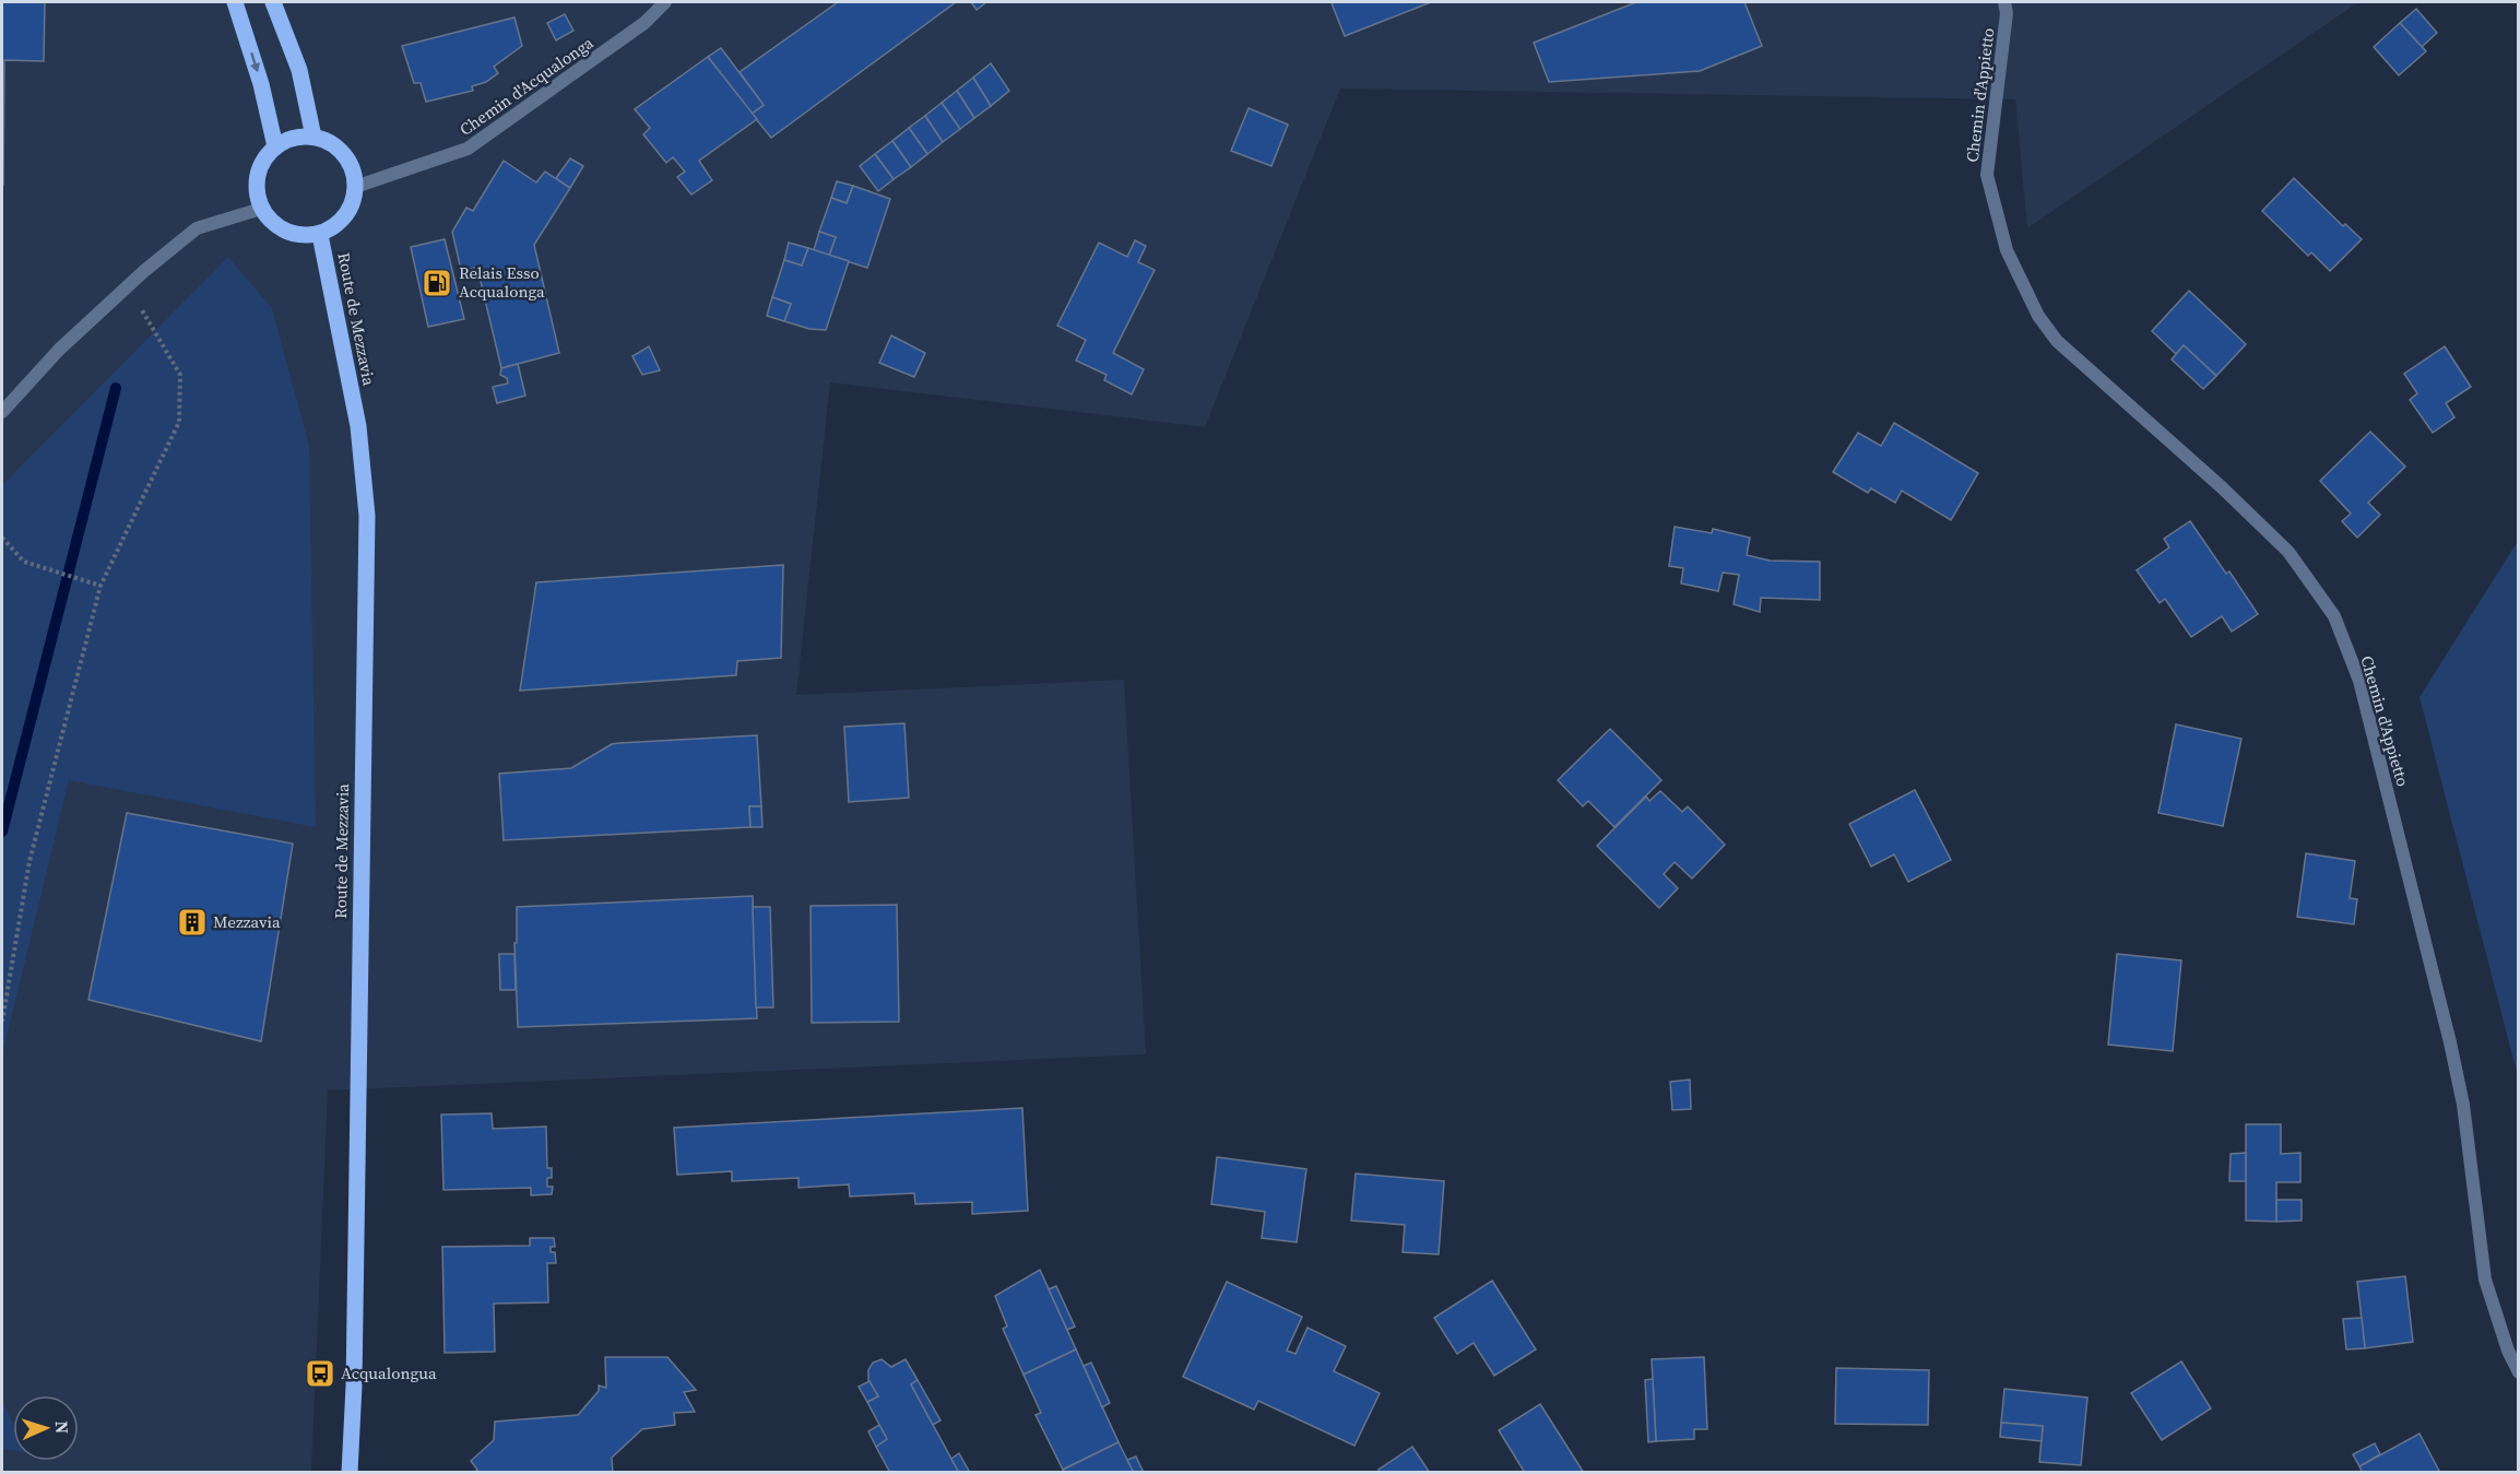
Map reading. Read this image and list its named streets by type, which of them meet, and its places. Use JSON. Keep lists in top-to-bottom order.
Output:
{
  "streets": {
    "main road": ["Route de Mezzavia"],
    "street": ["Chemin d'Acqualonga", "Chemin d'Appietto"]
  },
  "crossings": [
    ["Chemin d'Acqualonga", "Route de Mezzavia"]
  ],
  "places": {
    "fuel station": ["Relais Esso Acqualonga"],
    "building": ["Mezzavia"],
    "bus stop": ["Acqualongua"]
  },
  "north": "right"
}
